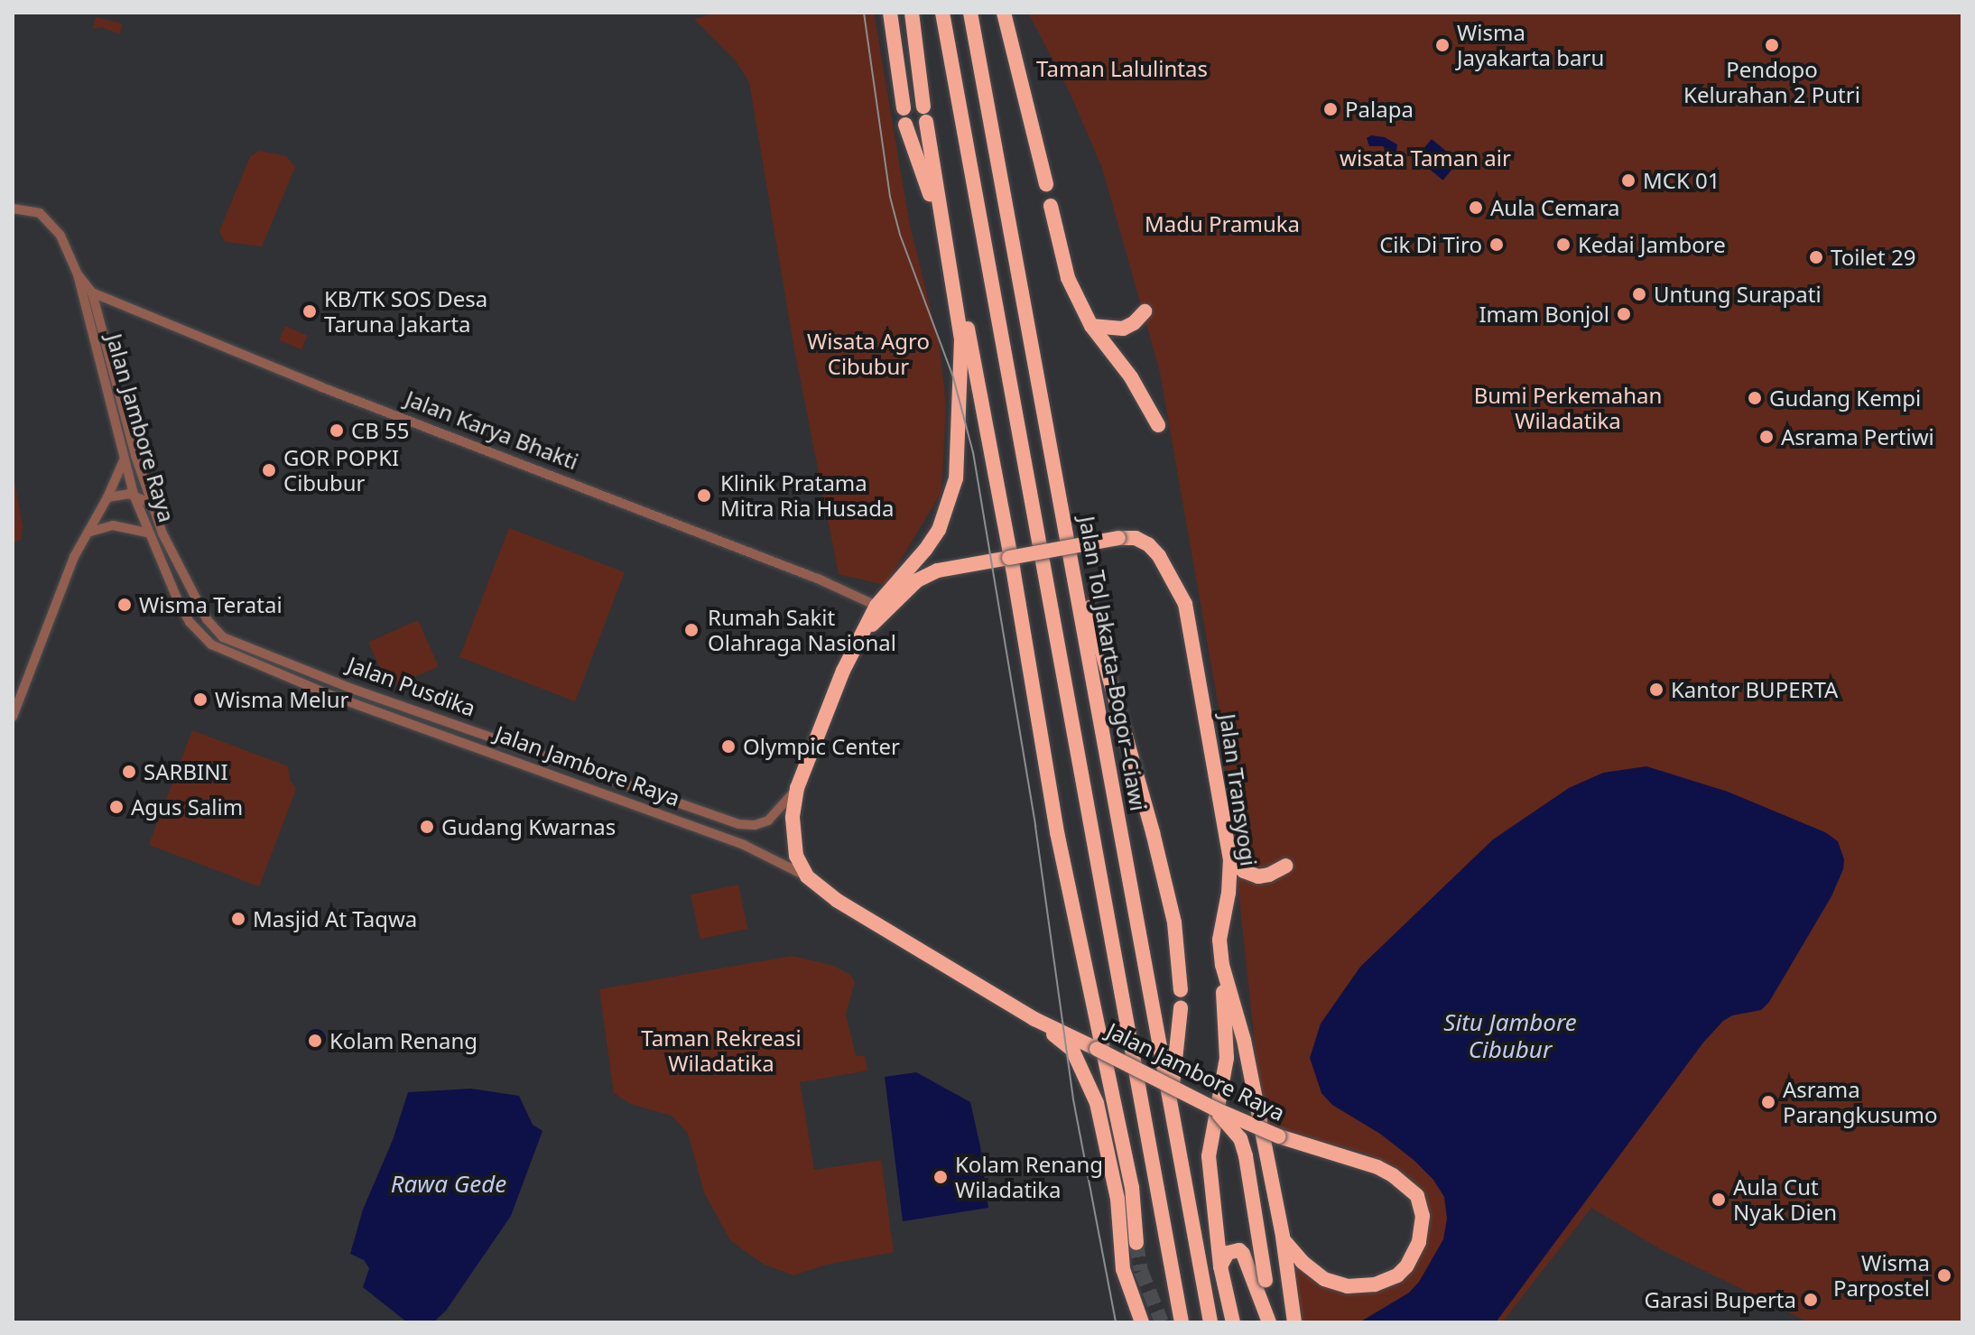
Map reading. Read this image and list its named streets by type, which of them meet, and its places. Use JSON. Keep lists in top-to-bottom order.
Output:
{
  "streets": {
    "highway": [
      "Jalan Jambore Raya",
      "Jalan Tol Jakarta–Bogor–Ciawi",
      "Jalan Pusdika",
      "Jalan Transyogi"
    ],
    "street": ["Jalan Karya Bhakti"]
  },
  "crossings": [
    ["Jalan Jambore Raya", "Jalan Pusdika"],
    ["Jalan Jambore Raya", "Jalan Transyogi"],
    ["Jalan Karya Bhakti", "Jalan Pusdika"],
    ["Jalan Pusdika", "Jalan Transyogi"]
  ],
  "water": ["Situ Jambore Cibubur", "Rawa Gede"],
  "parks": [
    "Taman Lalulintas",
    "wisata Taman air",
    "Madu Pramuka",
    "Wisata Agro Cibubur",
    "Bumi Perkemahan Wiladatika",
    "Taman Rekreasi Wiladatika"
  ],
  "places": [
    "Wisma Jayakarta baru",
    "Pendopo Kelurahan 2 Putri",
    "Palapa",
    "MCK 01",
    "Aula Cemara",
    "Cik Di Tiro",
    "Kedai Jambore",
    "Toilet 29",
    "Untung Surapati",
    "KB/TK SOS Desa Taruna Jakarta",
    "Imam Bonjol",
    "Gudang Kempi",
    "CB 55",
    "Asrama Pertiwi",
    "GOR POPKI Cibubur",
    "Klinik Pratama Mitra Ria Husada",
    "Wisma Teratai",
    "Rumah Sakit Olahraga Nasional",
    "Kantor BUPERTA",
    "Wisma Melur",
    "Olympic Center",
    "SARBINI",
    "Agus Salim",
    "Gudang Kwarnas",
    "Masjid At Taqwa",
    "Kolam Renang",
    "Asrama Parangkusumo",
    "Kolam Renang Wiladatika",
    "Aula Cut Nyak Dien",
    "Wisma Parpostel",
    "Garasi Buperta"
  ]
}
